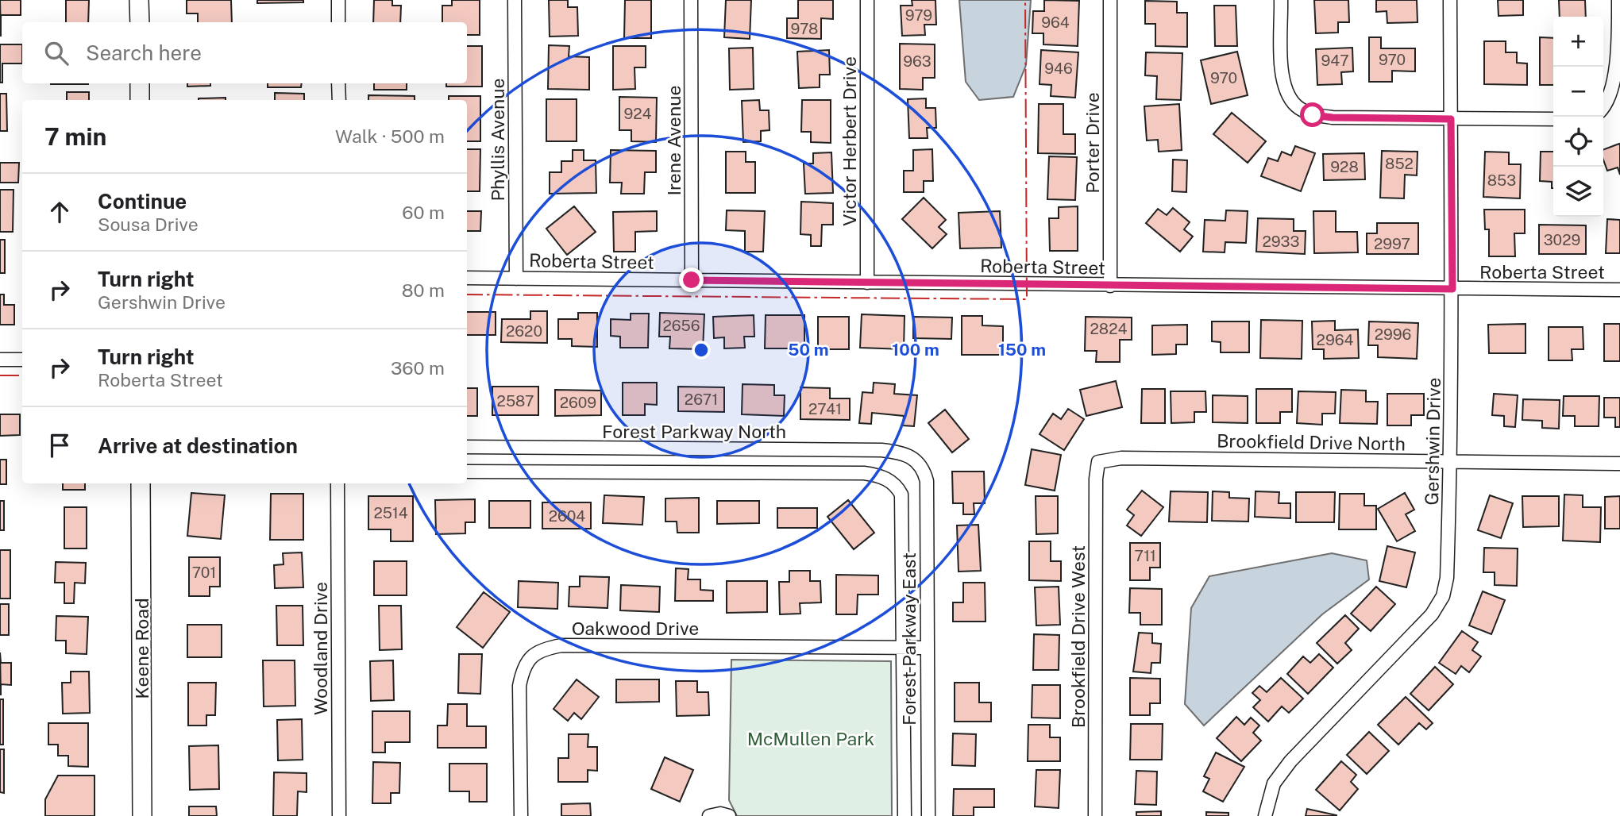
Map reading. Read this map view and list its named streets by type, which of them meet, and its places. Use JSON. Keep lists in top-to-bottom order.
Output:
{
  "streets": {
    "main road": ["Keene Road"],
    "street": [
      "Phyllis Avenue",
      "Irene Avenue",
      "Victor Herbert Drive",
      "Porter Drive",
      "Roberta Street",
      "Forest Parkway North",
      "Gershwin Drive",
      "Brookfield Drive North",
      "Oakwood Drive",
      "Brookfield Drive West",
      "Forest Parkway East",
      "Woodland Drive"
    ]
  },
  "crossings": [
    ["Phyllis Avenue", "Roberta Street"],
    ["Irene Avenue", "Roberta Street"],
    ["Victor Herbert Drive", "Roberta Street"],
    ["Porter Drive", "Roberta Street"],
    ["Roberta Street", "Gershwin Drive"],
    ["Forest Parkway North", "Forest Parkway East"],
    ["Gershwin Drive", "Brookfield Drive North"],
    ["Brookfield Drive North", "Brookfield Drive West"],
    ["Oakwood Drive", "Forest Parkway East"]
  ],
  "parks": ["McMullen Park"],
  "house_numbers": [
    "979",
    "964",
    "978",
    "970",
    "947",
    "963",
    "946",
    "970",
    "924",
    "852",
    "928",
    "853",
    "3029",
    "2933",
    "2997",
    "2656",
    "2824",
    "2620",
    "2996",
    "2964",
    "2671",
    "2587",
    "2609",
    "2741",
    "2514",
    "2604",
    "711",
    "701"
  ],
  "page": {
    "map_buttons": ["+", "−"],
    "search": "Search here",
    "heading": ["7 min", "Walk · 500 m"],
    "list": [
      ["Continue", "Sousa Drive", "60 m"],
      ["Turn right", "Gershwin Drive", "80 m"],
      ["Turn right", "Roberta Street", "360 m"],
      "Arrive at destination"
    ]
  },
  "rings": ["50 m", "100 m", "150 m"]
}
